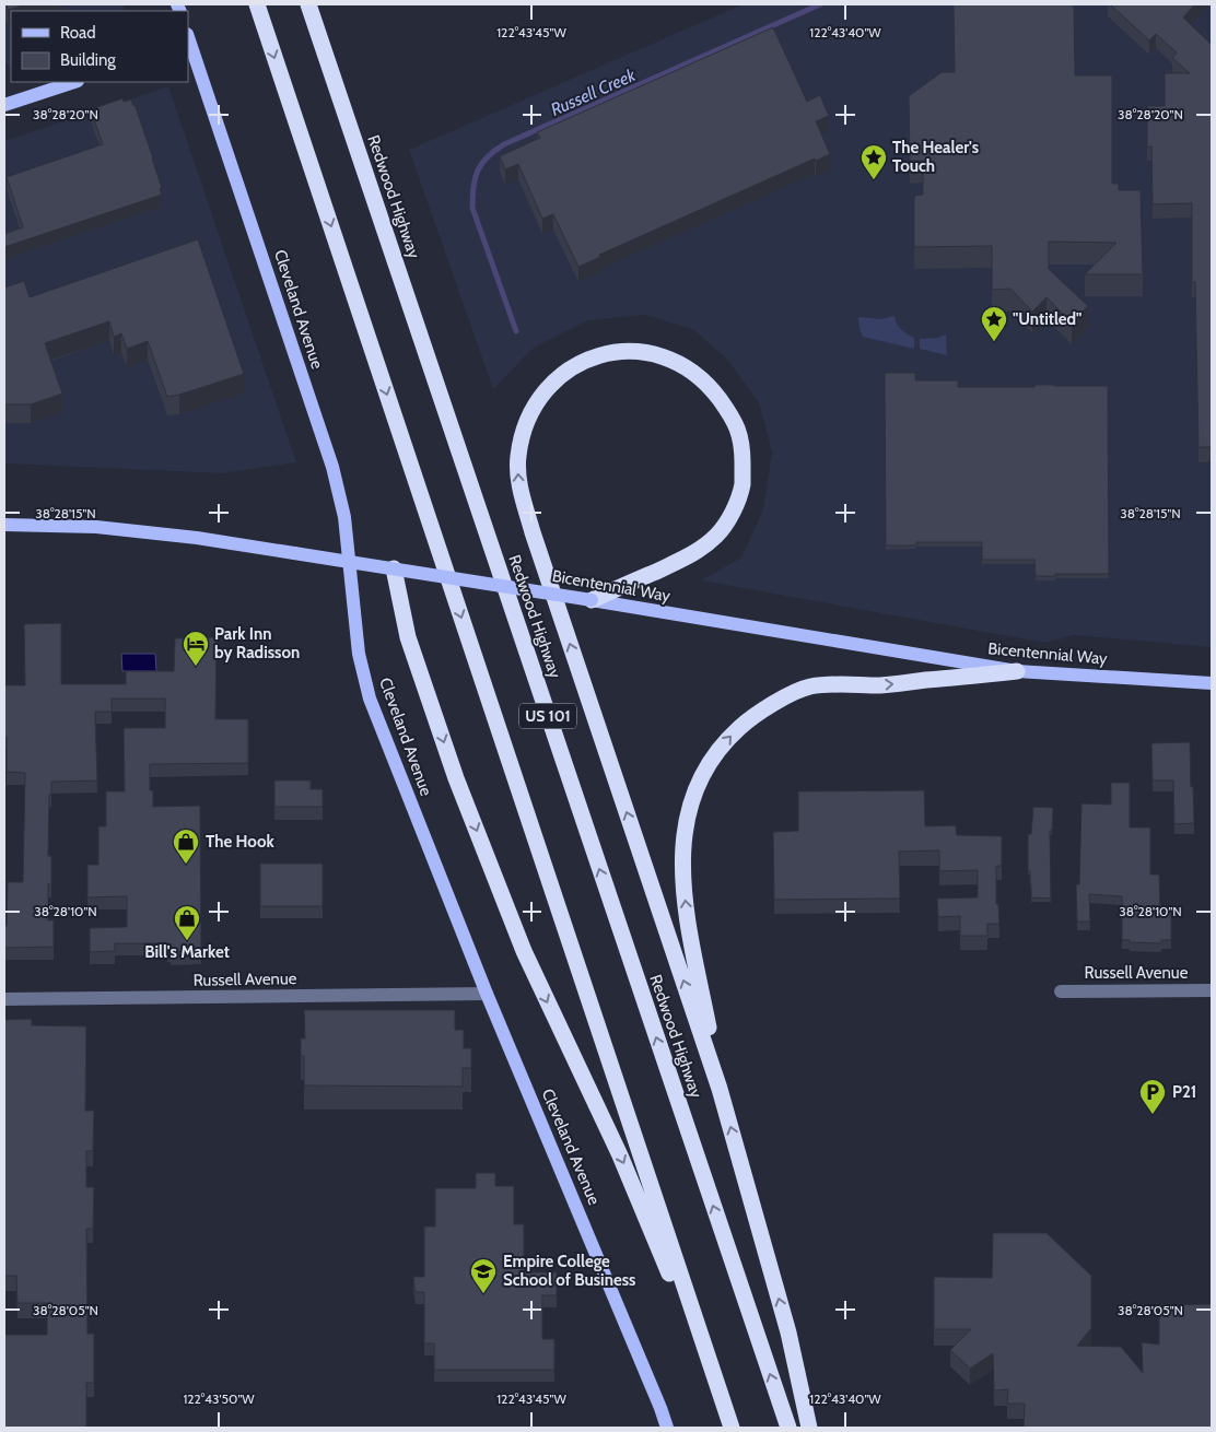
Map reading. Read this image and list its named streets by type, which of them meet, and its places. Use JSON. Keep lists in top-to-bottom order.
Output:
{
  "streets": {
    "highway": ["Redwood Highway", "US 101"],
    "main road": ["Cleveland Avenue", "Bicentennial Way"],
    "street": ["Russell Avenue"]
  },
  "crossings": [
    ["Cleveland Avenue", "Russell Avenue"]
  ],
  "water": ["Russell Creek"],
  "places": {
    "place": ["The Healer's Touch", "\"Untitled\""],
    "hotel": ["Park Inn by Radisson"],
    "shop": ["The Hook", "Bill's Market"],
    "parking": ["P21"],
    "school or university": ["Empire College School of Business"]
  },
  "legend": ["Road", "Building"],
  "coordinates": [
    "122°43'45\"W",
    "122°43'40\"W",
    "38°28'20\"N",
    "38°28'15\"N",
    "38°28'10\"N",
    "38°28'05\"N",
    "122°43'50\"W"
  ]
}
